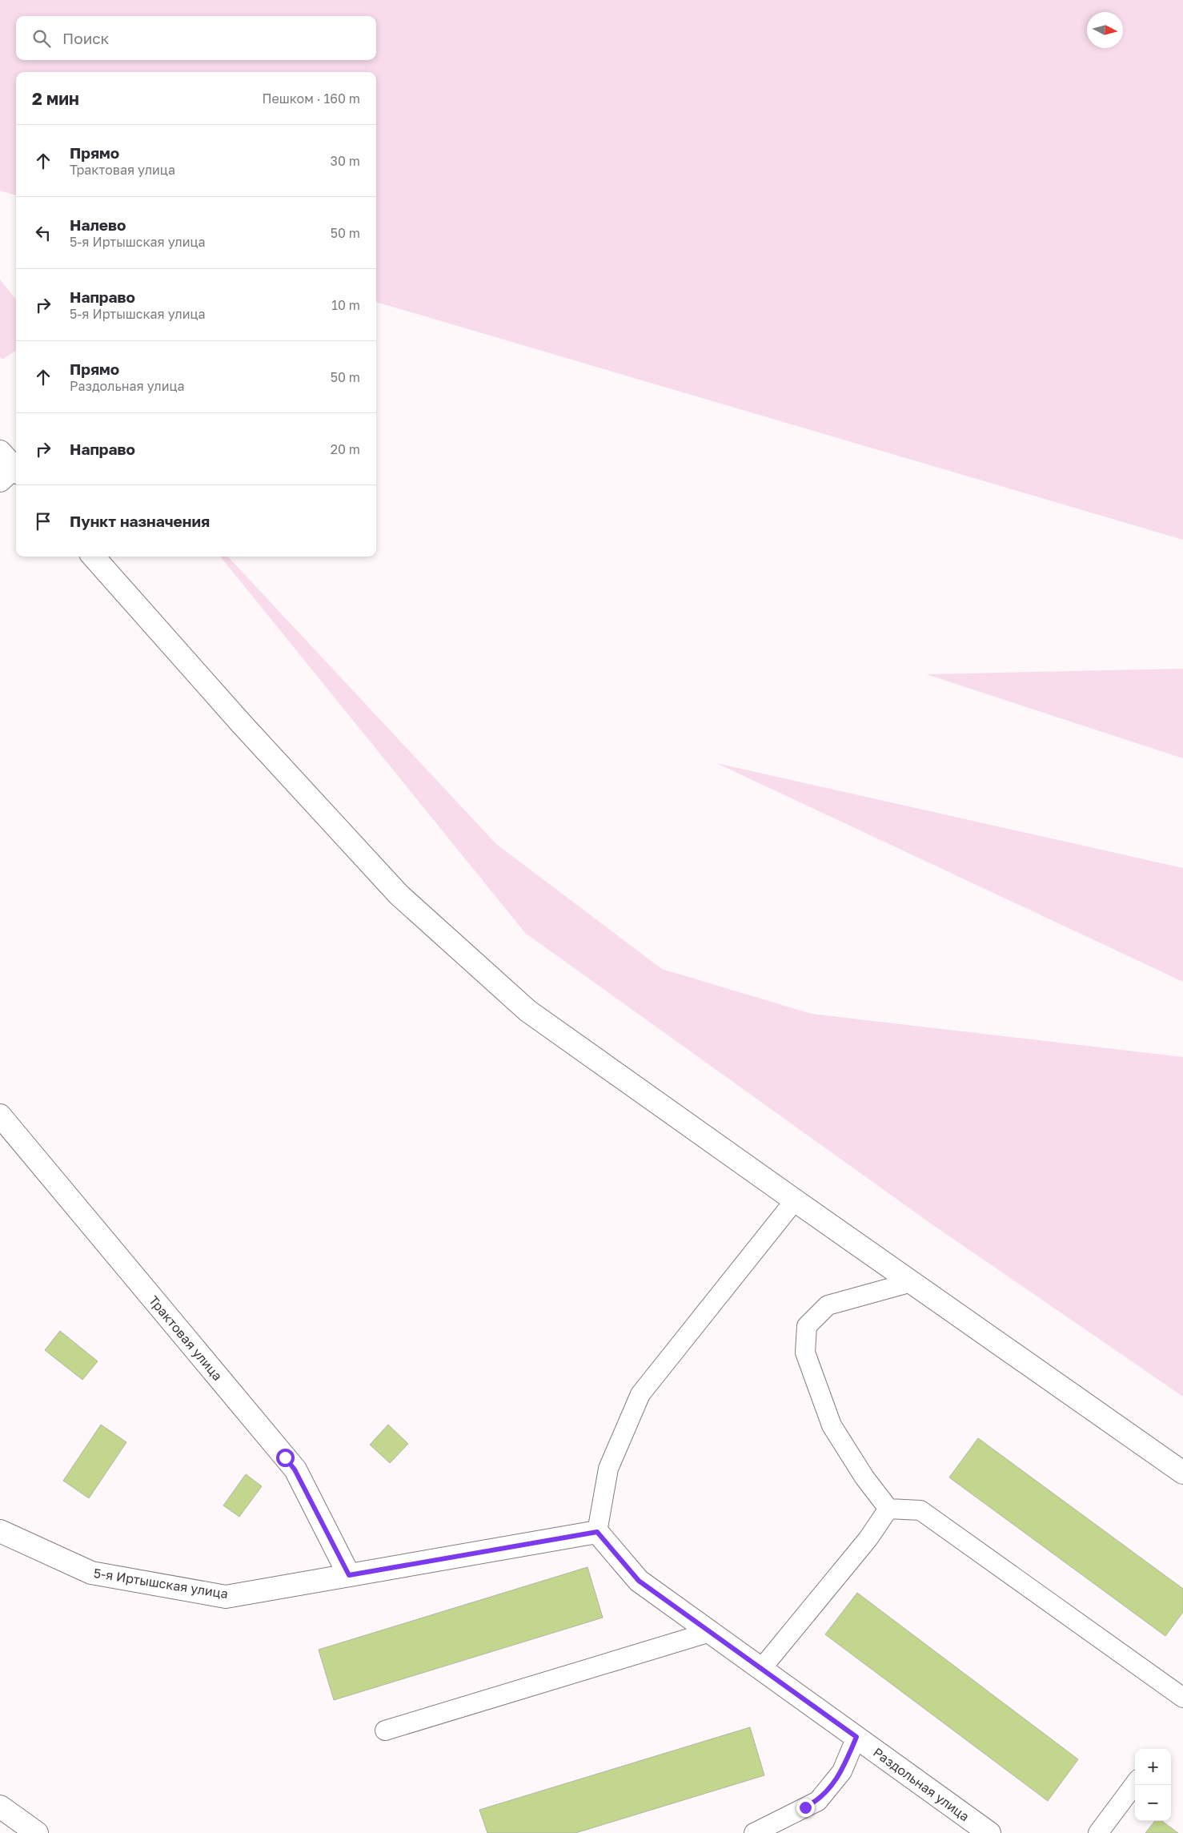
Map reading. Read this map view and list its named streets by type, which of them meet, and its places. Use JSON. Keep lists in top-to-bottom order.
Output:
{
  "streets": {
    "street": ["Трактовая улица", "5-я Иртышская улица", "Раздольная улица"]
  },
  "crossings": [
    ["Трактовая улица", "5-я Иртышская улица"],
    ["5-я Иртышская улица", "Раздольная улица"]
  ],
  "north": "right",
  "page": {
    "search": "Поиск",
    "heading": ["2 мин", "Пешком · 160 m"],
    "list": [
      ["Прямо", "Трактовая улица", "30 m"],
      ["Налево", "5-я Иртышская улица", "50 m"],
      ["Направо", "5-я Иртышская улица", "10 m"],
      ["Прямо", "Раздольная улица", "50 m"],
      ["Направо", "20 m"],
      "Пункт назначения"
    ],
    "map_buttons": ["+", "−"]
  }
}
